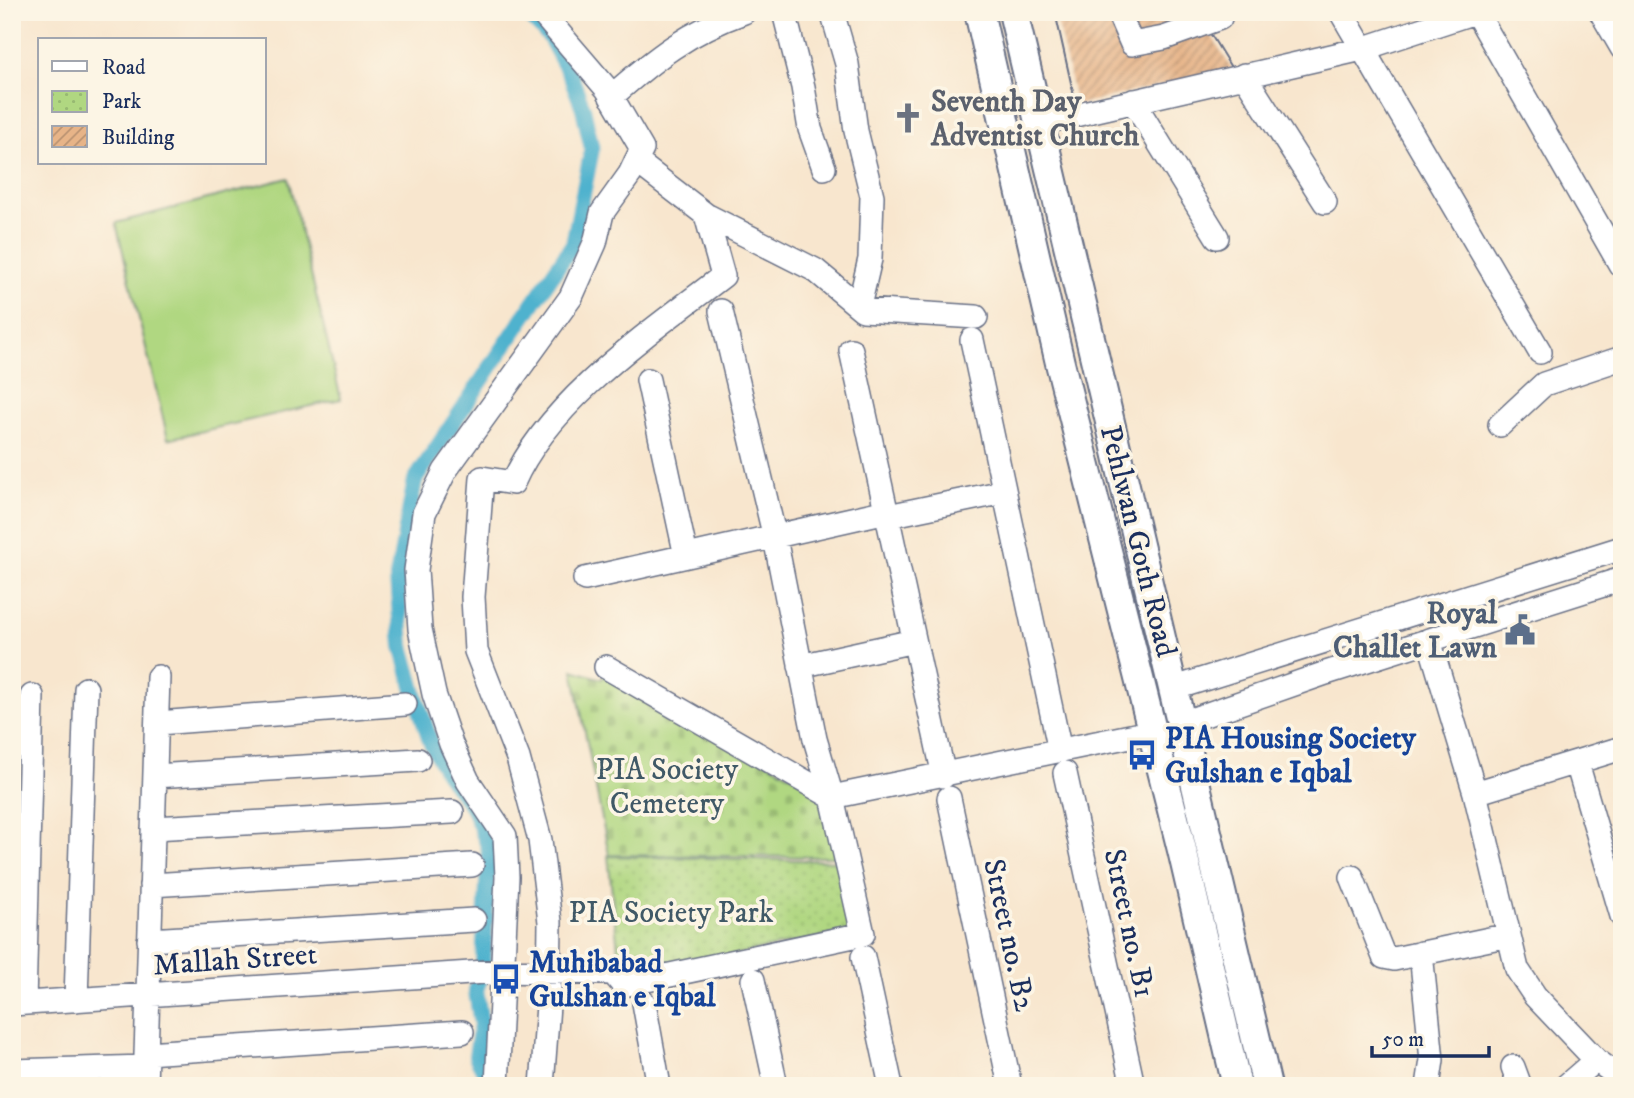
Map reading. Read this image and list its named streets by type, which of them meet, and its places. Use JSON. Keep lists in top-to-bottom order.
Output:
{
  "streets": {
    "main road": ["Pehlwan Goth Road"],
    "street": ["Street no. B1", "Street no. B2", "Mallah Street"]
  },
  "parks": ["PIA Society Cemetery", "PIA Society Park"],
  "places": {
    "church": ["Seventh Day Adventist Church"],
    "public building": ["Royal Challet Lawn"],
    "bus stop": ["PIA Housing Society Gulshan e Iqbal", "Muhibabad Gulshan e Iqbal"]
  },
  "legend": ["Road", "Park", "Building"],
  "scale_bar": "50 m"
}
